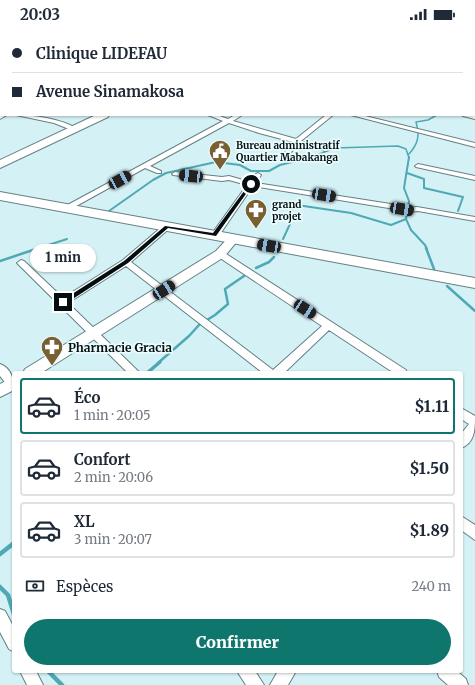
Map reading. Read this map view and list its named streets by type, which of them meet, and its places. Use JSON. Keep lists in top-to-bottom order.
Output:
{
  "places": {
    "public building": ["Bureau administratif Quartier Mabakanga"],
    "pharmacy": ["grand projet", "Pharmacie Gracia"]
  },
  "page": {
    "status": "20:03",
    "banner": ["Clinique LIDEFAU", "Avenue Sinamakosa"],
    "bubble": "1 min",
    "list": [
      {
        "name": "Éco",
        "note": "1 min · 20:05",
        "value": "$1.11"
      },
      {
        "name": "Confort",
        "note": "2 min · 20:06",
        "value": "$1.50"
      },
      {
        "name": "XL",
        "note": "3 min · 20:07",
        "value": "$1.89"
      }
    ],
    "pay": ["Espèces", "240 m"],
    "buttons": "Confirmer"
  }
}
